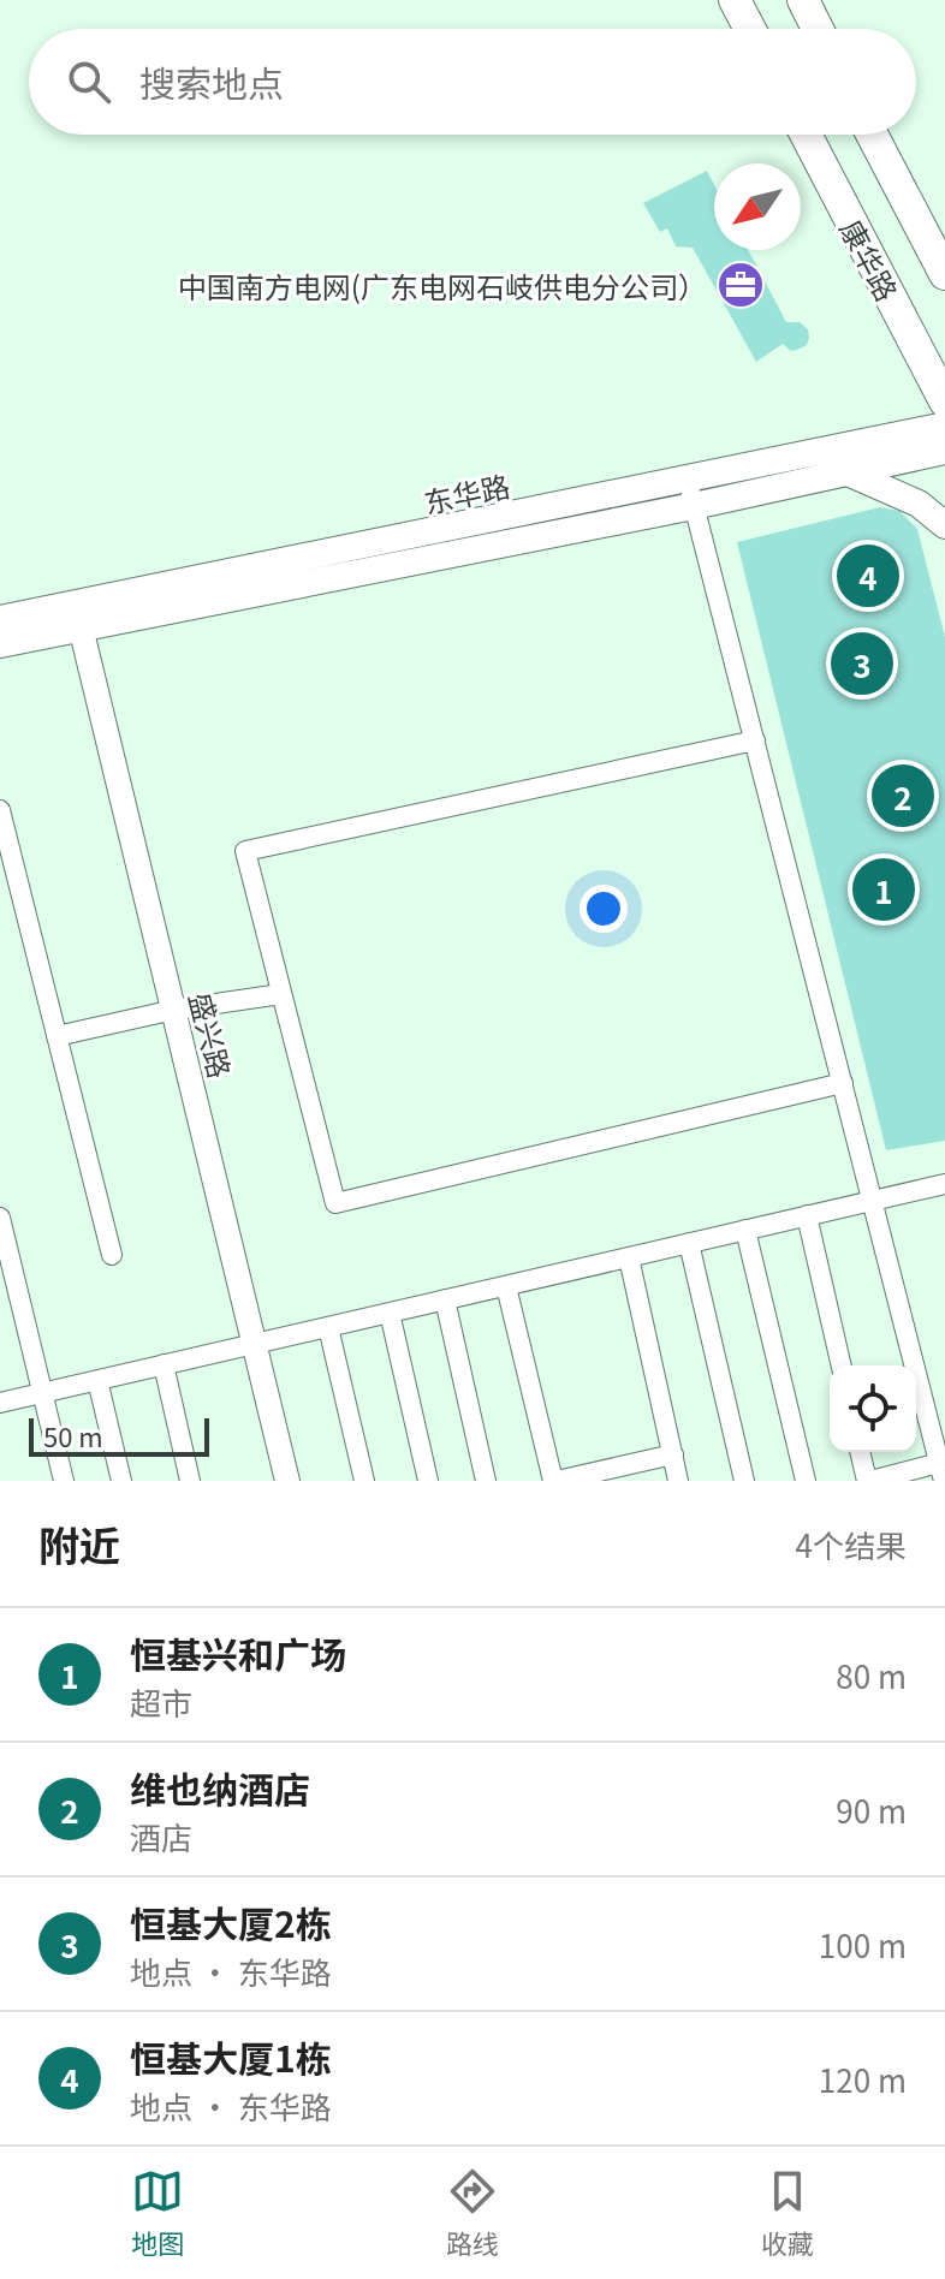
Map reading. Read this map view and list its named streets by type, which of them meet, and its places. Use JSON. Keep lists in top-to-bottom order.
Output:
{
  "streets": {
    "main road": ["康华路", "东华路"],
    "street": ["盛兴路"]
  },
  "crossings": [
    ["东华路", "盛兴路"]
  ],
  "places": {
    "office": ["中国南方电网(广东电网石岐供电分公司）"]
  },
  "scale_bar": "50 m",
  "north": "bottom left",
  "page": {
    "search": "搜索地点",
    "pins": [
      "4",
      "3",
      "2",
      "1"
    ],
    "scale": "50 m",
    "heading": ["附近", "4个结果"],
    "list": [
      {
        "mark": "1",
        "name": "恒基兴和广场",
        "note": "超市",
        "value": "80 m"
      },
      {
        "mark": "2",
        "name": "维也纳酒店",
        "note": "酒店",
        "value": "90 m"
      },
      {
        "mark": "3",
        "name": "恒基大厦2栋",
        "note": "地点 · 东华路",
        "value": "100 m"
      },
      {
        "mark": "4",
        "name": "恒基大厦1栋",
        "note": "地点 · 东华路",
        "value": "120 m"
      }
    ],
    "nav": ["地图", "路线", "收藏"]
  }
}
